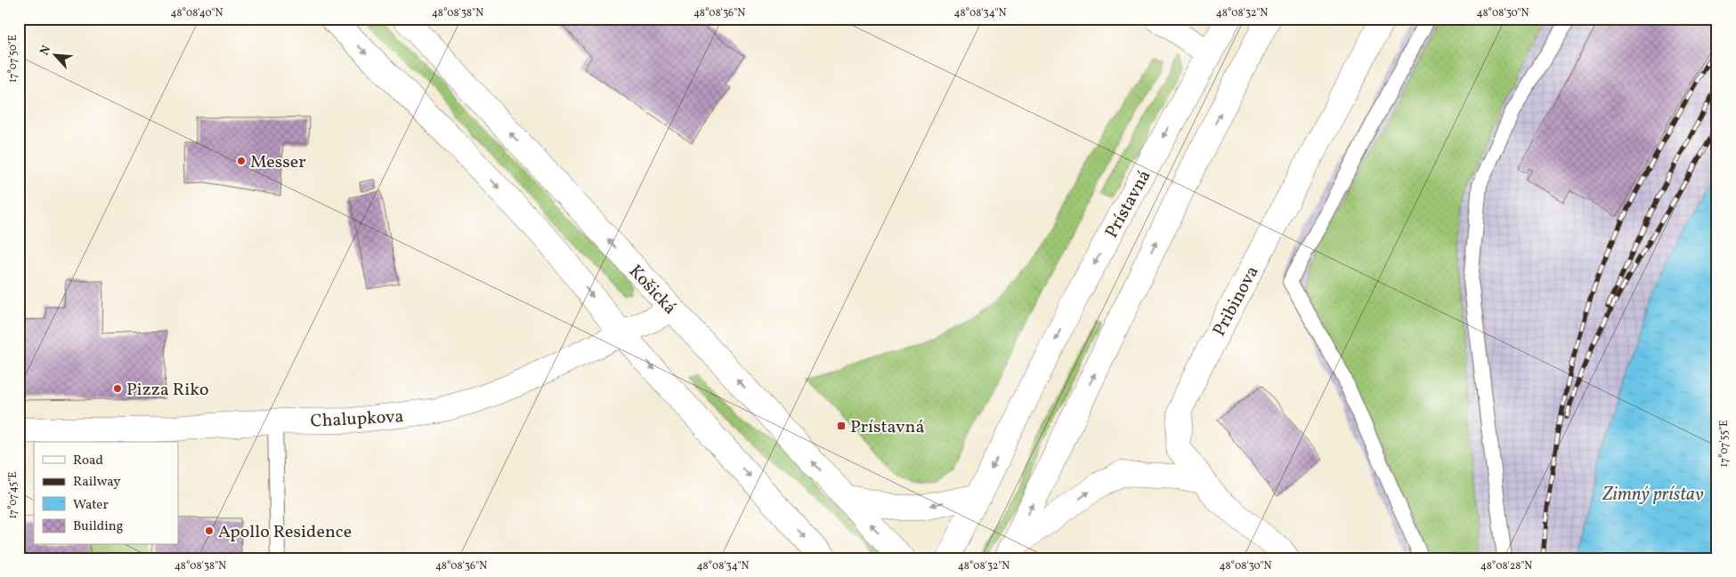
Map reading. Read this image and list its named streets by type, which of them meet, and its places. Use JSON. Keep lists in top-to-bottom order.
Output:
{
  "streets": {
    "main road": [
      "Prístavná",
      "Košická",
      "Pribinova",
      "Chalupkova"
    ]
  },
  "crossings": [
    ["Košická", "Chalupkova"]
  ],
  "water": ["Zimný prístav"],
  "places": {
    "other": ["Messer", "Pizza Riko", "Apollo Residence"],
    "transit": ["Prístavná"]
  },
  "legend": [
    "Road",
    "Railway",
    "Water",
    "Building"
  ],
  "north": "top left",
  "coordinates": [
    "48°08'40\"N",
    "48°08'38\"N",
    "48°08'36\"N",
    "48°08'34\"N",
    "48°08'32\"N",
    "48°08'30\"N",
    "17°07'50\"E",
    "17°07'55\"E",
    "17°07'45\"E",
    "48°08'28\"N"
  ]
}
